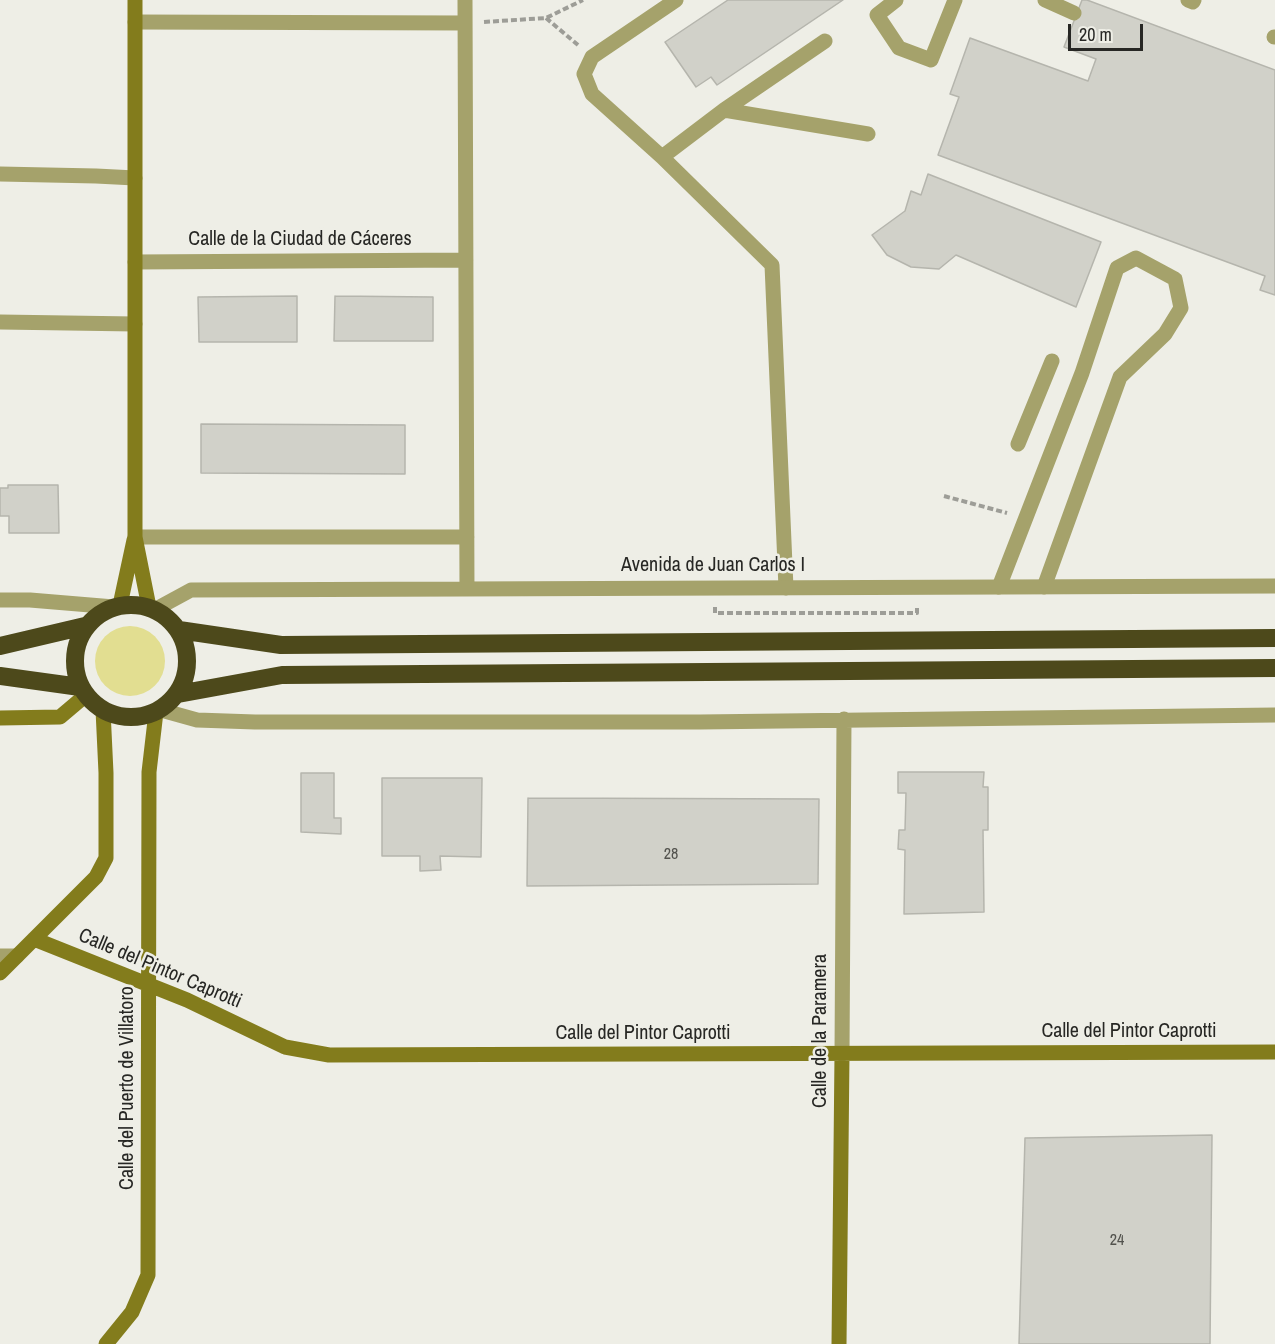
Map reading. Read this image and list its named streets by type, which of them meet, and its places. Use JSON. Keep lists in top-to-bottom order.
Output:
{
  "streets": {
    "street": [
      "Calle de la Ciudad de Cáceres",
      "Avenida de Juan Carlos I",
      "Calle del Pintor Caprotti",
      "Calle de la Paramera",
      "Calle del Puerto de Villatoro"
    ]
  },
  "crossings": [
    ["Avenida de Juan Carlos I", "Calle del Puerto de Villatoro"],
    ["Calle del Pintor Caprotti", "Calle de la Paramera"],
    ["Calle del Pintor Caprotti", "Calle del Puerto de Villatoro"]
  ],
  "house_numbers": ["28", "24"],
  "scale_bar": "20 m"
}
